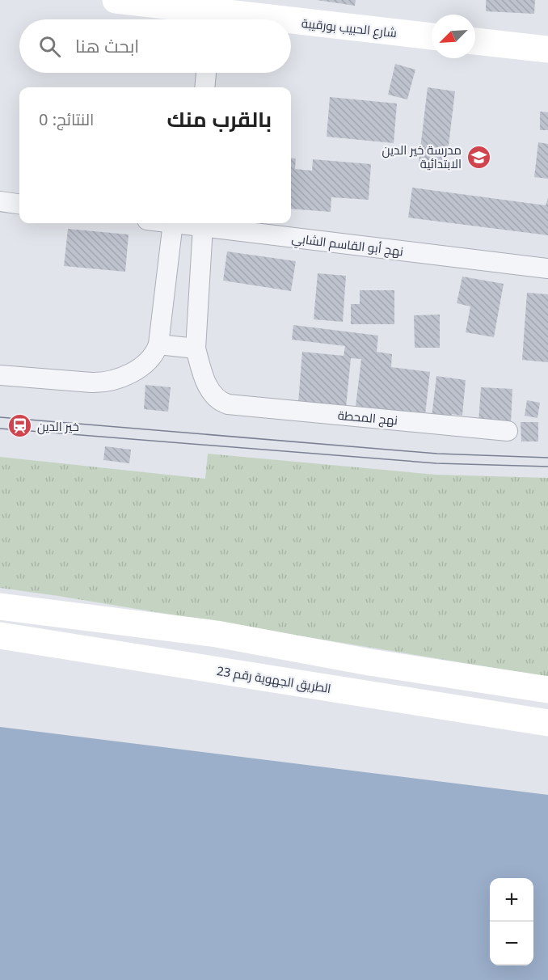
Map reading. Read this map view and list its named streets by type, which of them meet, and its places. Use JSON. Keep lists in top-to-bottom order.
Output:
{
  "streets": {
    "main road": ["شارع الحبيب بورقيبة", "الطريق الجهوية رقم 23"],
    "street": ["نهج أبو القاسم الشابي", "نهج المحطة"]
  },
  "places": {
    "school or university": ["مدرسة خير الدين الابتدائية"],
    "station": ["خير الدين"]
  },
  "north": "bottom left",
  "page": {
    "search": "ابحث هنا",
    "heading": ["بالقرب منك", "النتائج: 0"],
    "map_buttons": ["+", "−"]
  }
}
